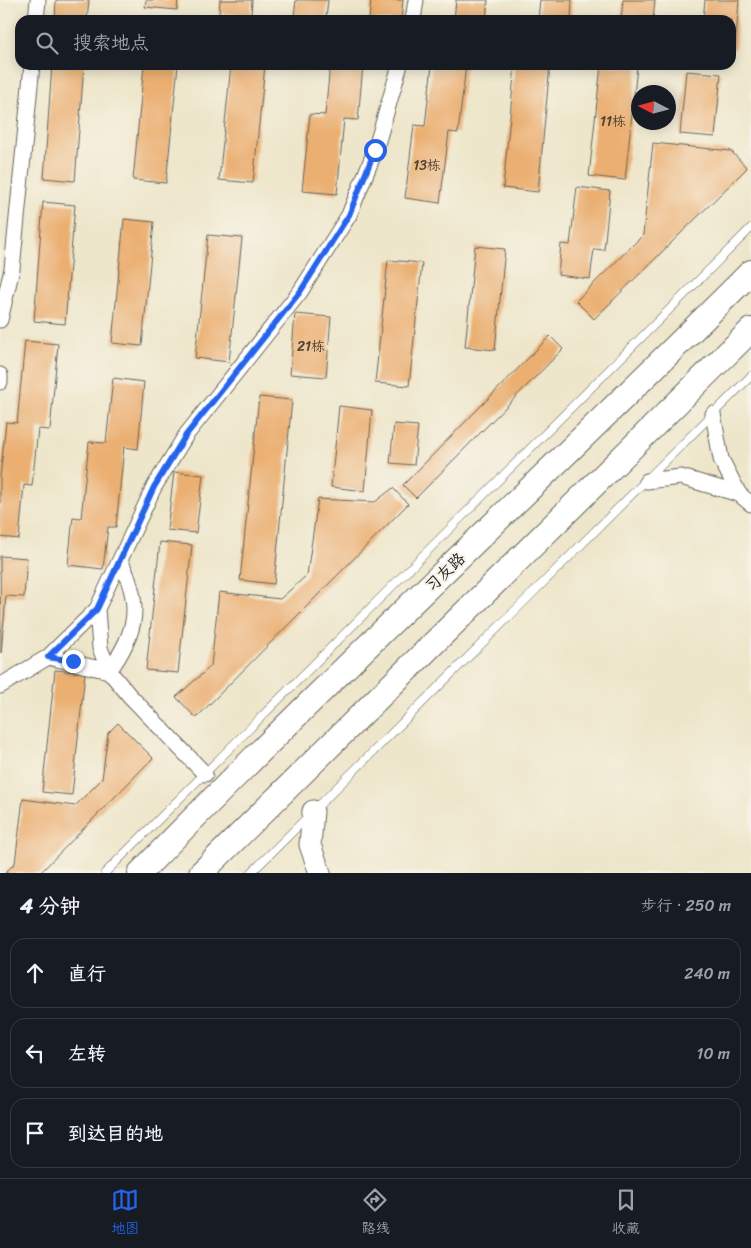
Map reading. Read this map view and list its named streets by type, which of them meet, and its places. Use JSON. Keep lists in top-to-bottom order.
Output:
{
  "streets": {
    "main road": ["习友路"]
  },
  "house_numbers": ["11栋", "13栋", "21栋"],
  "north": "left",
  "page": {
    "search": "搜索地点",
    "heading": ["4 分钟", "步行 · 250 m"],
    "list": [
      ["直行", "240 m"],
      ["左转", "10 m"],
      "到达目的地"
    ],
    "nav": ["地图", "路线", "收藏"]
  }
}
